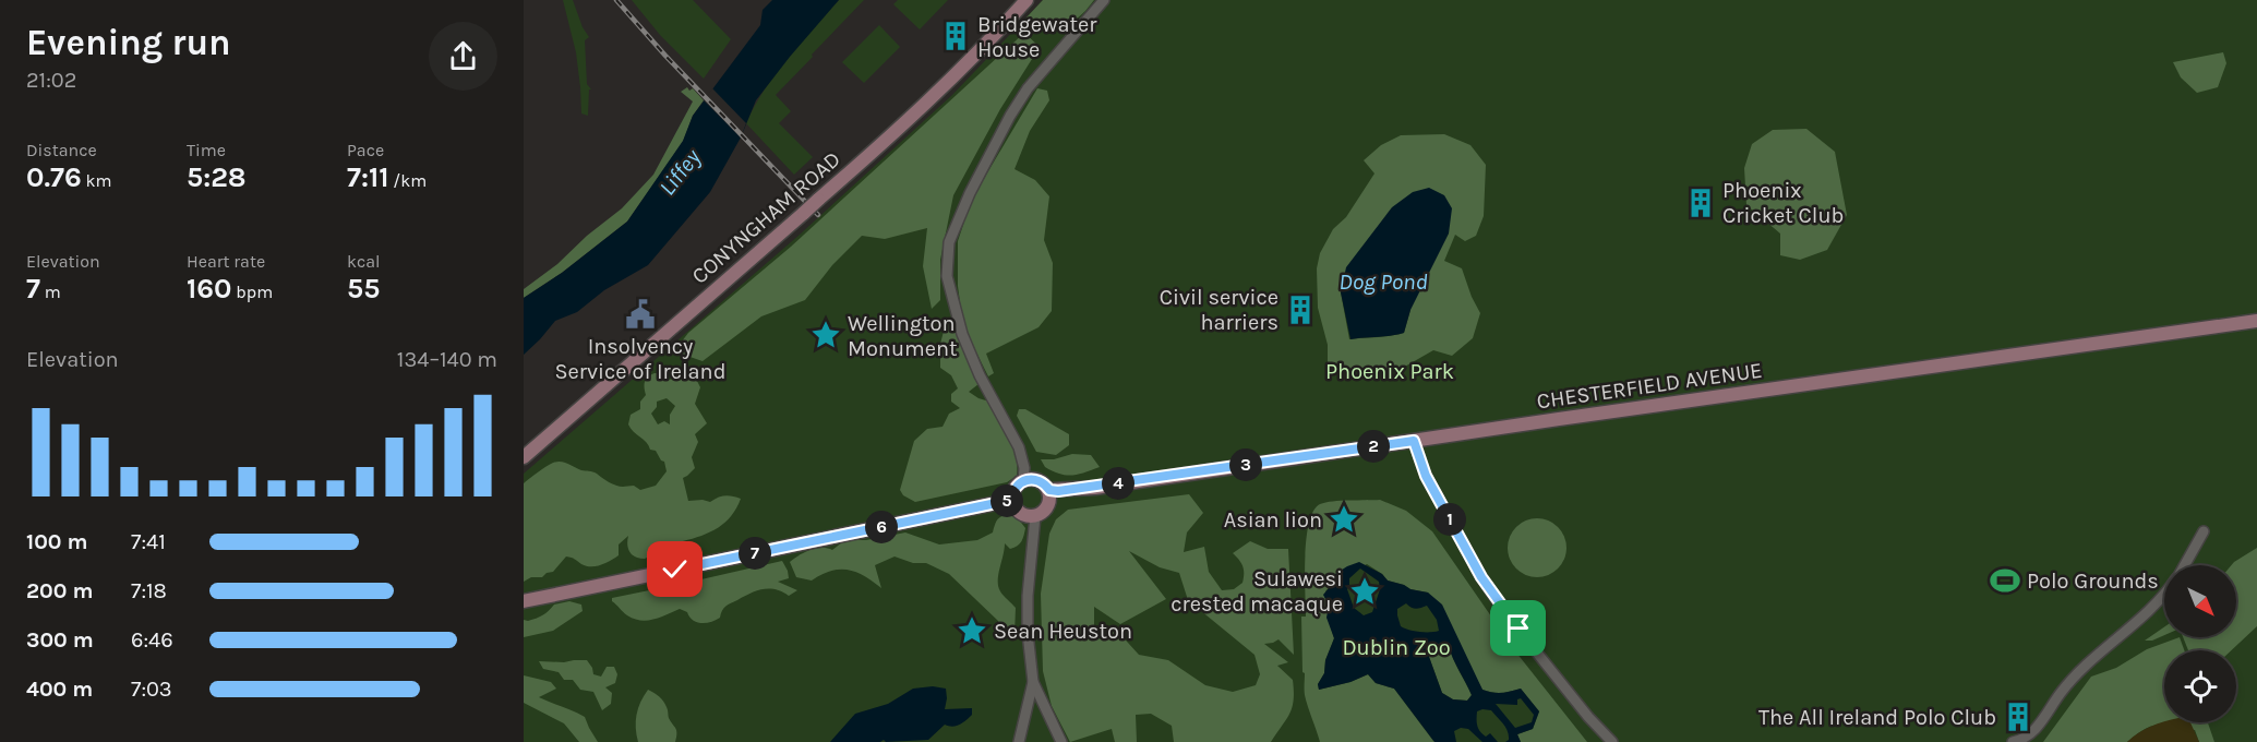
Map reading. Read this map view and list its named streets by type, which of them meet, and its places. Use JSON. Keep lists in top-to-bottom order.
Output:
{
  "streets": {
    "street": ["CONYNGHAM ROAD", "CHESTERFIELD AVENUE"]
  },
  "water": ["Liffey", "Dog Pond"],
  "parks": ["Phoenix Park", "Dublin Zoo"],
  "places": {
    "building": [
      "Bridgewater House",
      "Phoenix Cricket Club",
      "Civil service harriers",
      "The All Ireland Polo Club"
    ],
    "public building": ["Insolvency Service of Ireland"],
    "place": [
      "Wellington Monument",
      "Asian lion",
      "Sulawesi crested macaque",
      "Sean Heuston"
    ],
    "sports": ["Polo Grounds"]
  },
  "north": "bottom right",
  "page": {
    "heading": ["Evening run", "21:02"],
    "stats": [
      ["Distance", "0.76 km"],
      ["Time", "5:28"],
      ["Pace", "7:11 /km"],
      ["Elevation", "7 m"],
      ["Heart rate", "160 bpm"],
      ["kcal", "55"]
    ],
    "chart": ["Elevation", "134–140 m"],
    "pins": [
      "2",
      "3",
      "4",
      "5",
      "1",
      "6",
      "7"
    ],
    "list": [
      {
        "name": "100 m",
        "note": "7:41"
      },
      {
        "name": "200 m",
        "note": "7:18"
      },
      {
        "name": "300 m",
        "note": "6:46"
      },
      {
        "name": "400 m",
        "note": "7:03"
      }
    ]
  }
}
